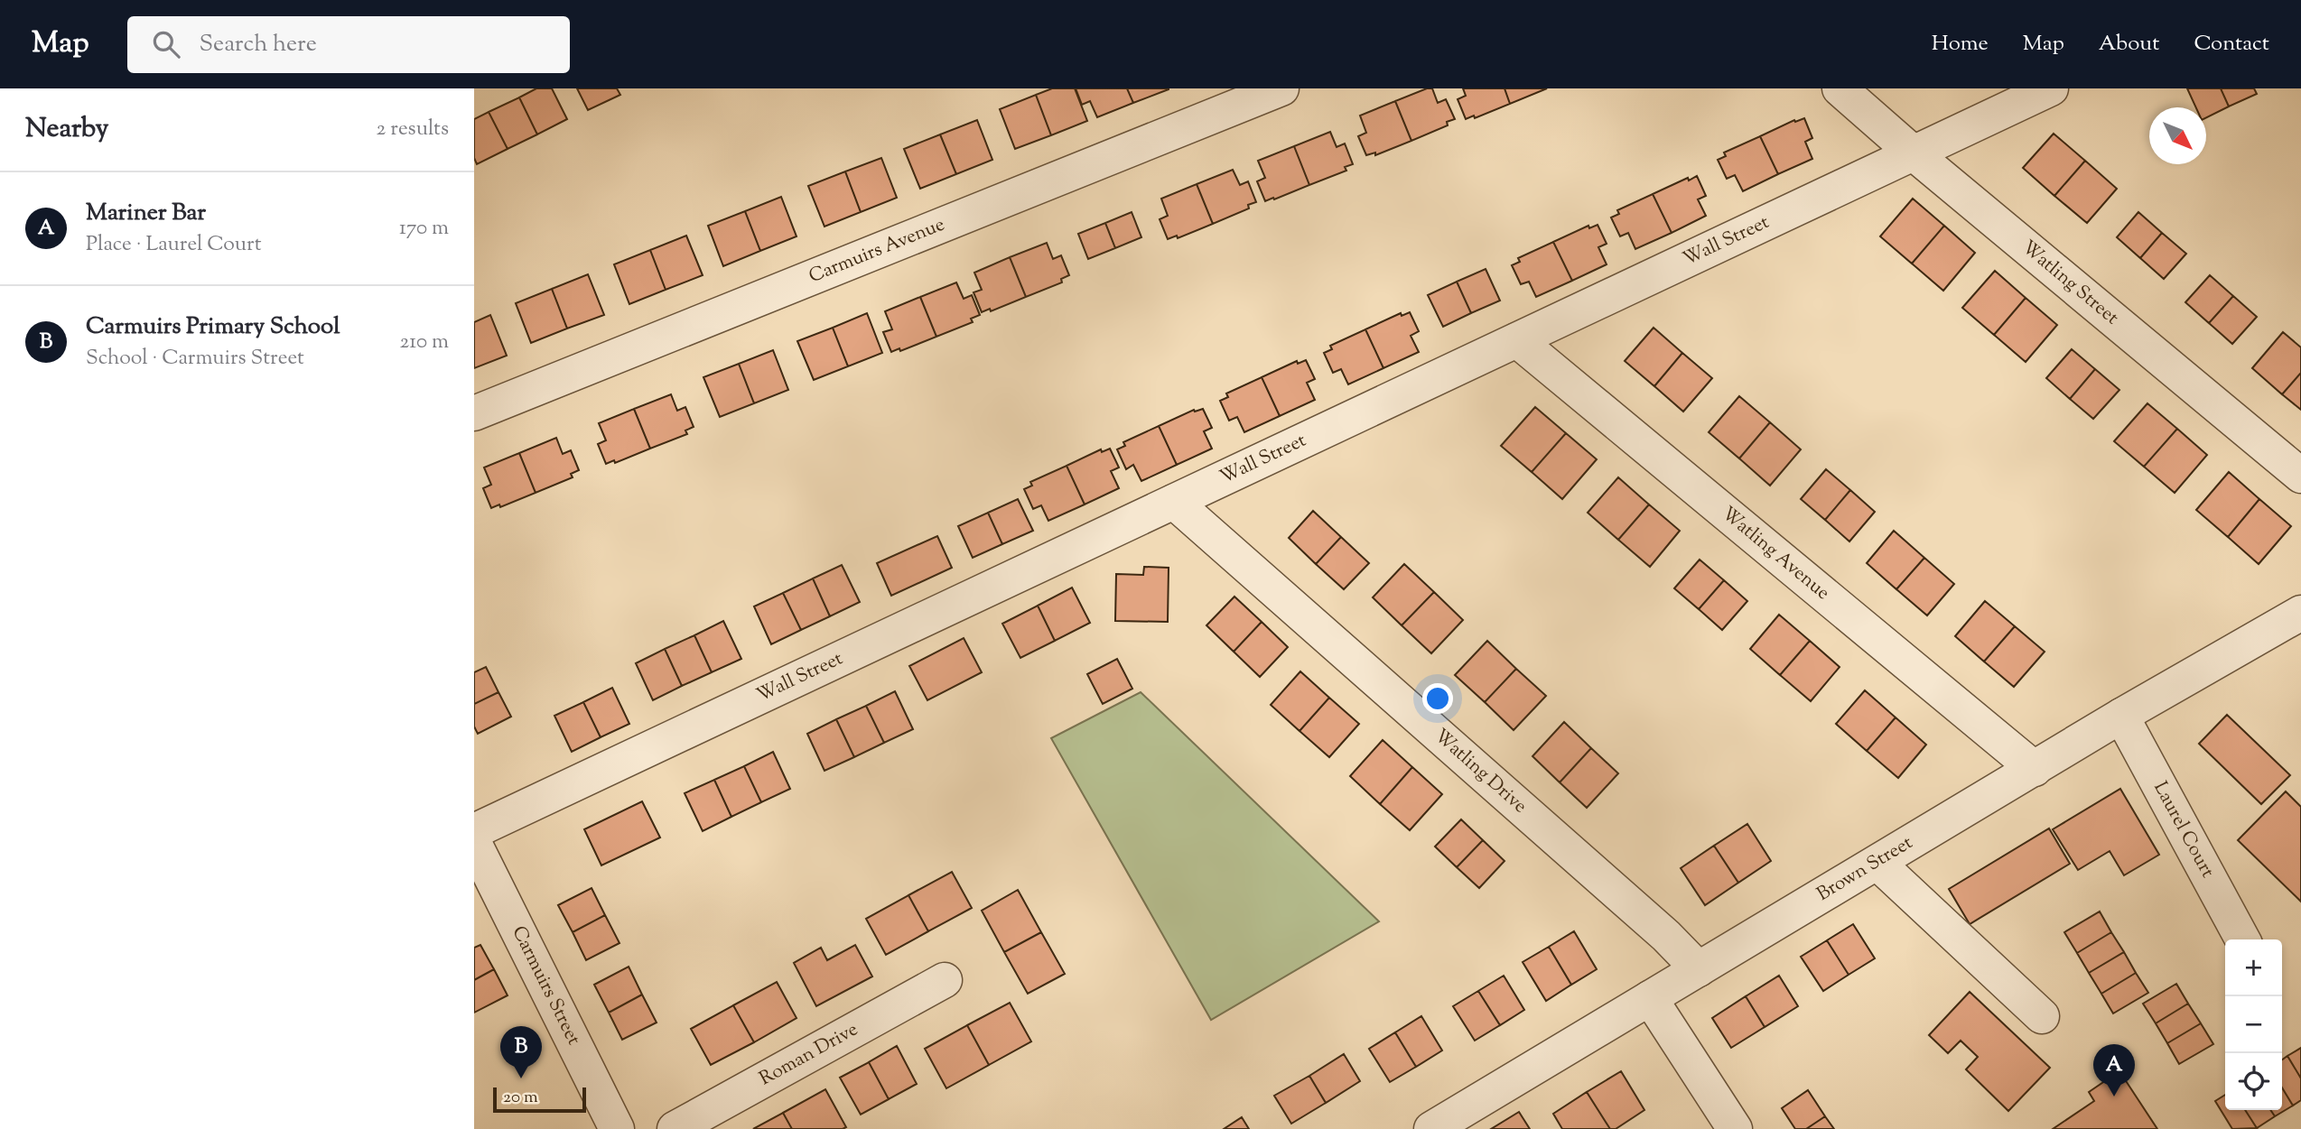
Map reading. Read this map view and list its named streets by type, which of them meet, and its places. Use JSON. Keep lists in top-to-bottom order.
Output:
{
  "streets": {
    "street": [
      "Wall Street",
      "Carmuirs Avenue",
      "Watling Street",
      "Watling Avenue",
      "Watling Drive",
      "Laurel Court",
      "Brown Street",
      "Carmuirs Street",
      "Roman Drive"
    ]
  },
  "crossings": [
    ["Wall Street", "Watling Street"],
    ["Wall Street", "Watling Avenue"],
    ["Wall Street", "Watling Drive"],
    ["Watling Avenue", "Brown Street"],
    ["Watling Drive", "Brown Street"],
    ["Laurel Court", "Brown Street"]
  ],
  "scale_bar": "20 m",
  "north": "bottom right",
  "page": {
    "header": "Map",
    "search": "Search here",
    "nav": [
      "Home",
      "Map",
      "About",
      "Contact"
    ],
    "heading": ["Nearby", "2 results"],
    "list": [
      {
        "mark": "A",
        "name": "Mariner Bar",
        "note": "Place · Laurel Court",
        "value": "170 m"
      },
      {
        "mark": "B",
        "name": "Carmuirs Primary School",
        "note": "School · Carmuirs Street",
        "value": "210 m"
      }
    ],
    "map_buttons": ["+", "−"],
    "pins": ["B", "A"],
    "scale": "20 m"
  }
}
